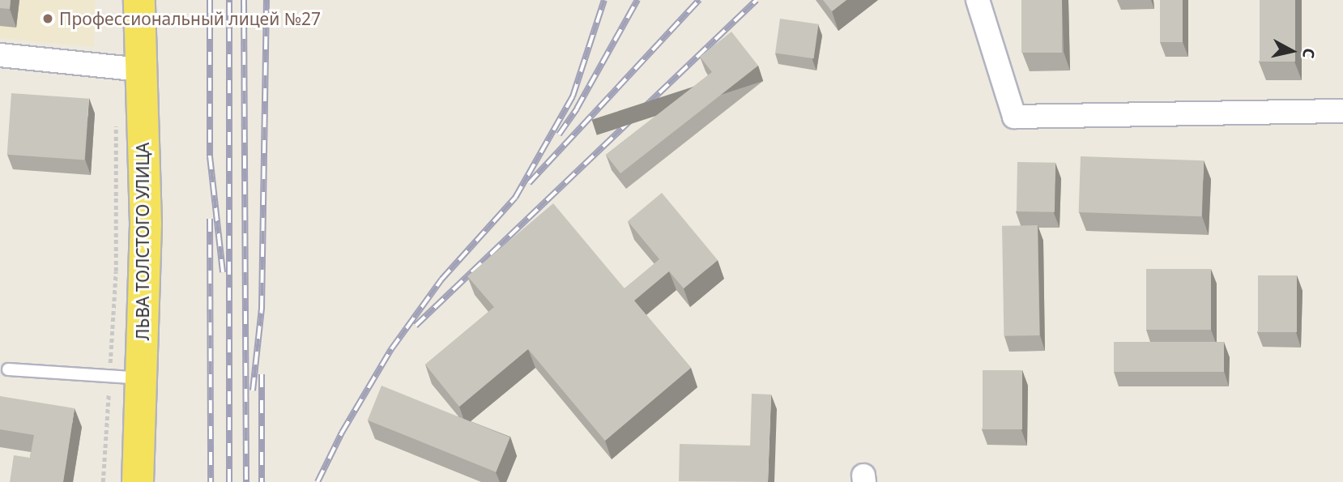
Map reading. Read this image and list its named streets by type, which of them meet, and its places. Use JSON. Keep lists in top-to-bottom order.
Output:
{
  "streets": {
    "main road": ["ЛЬВА ТОЛСТОГО УЛИЦА"]
  },
  "places": ["Профессиональный лицей №27"],
  "north": "right"
}
